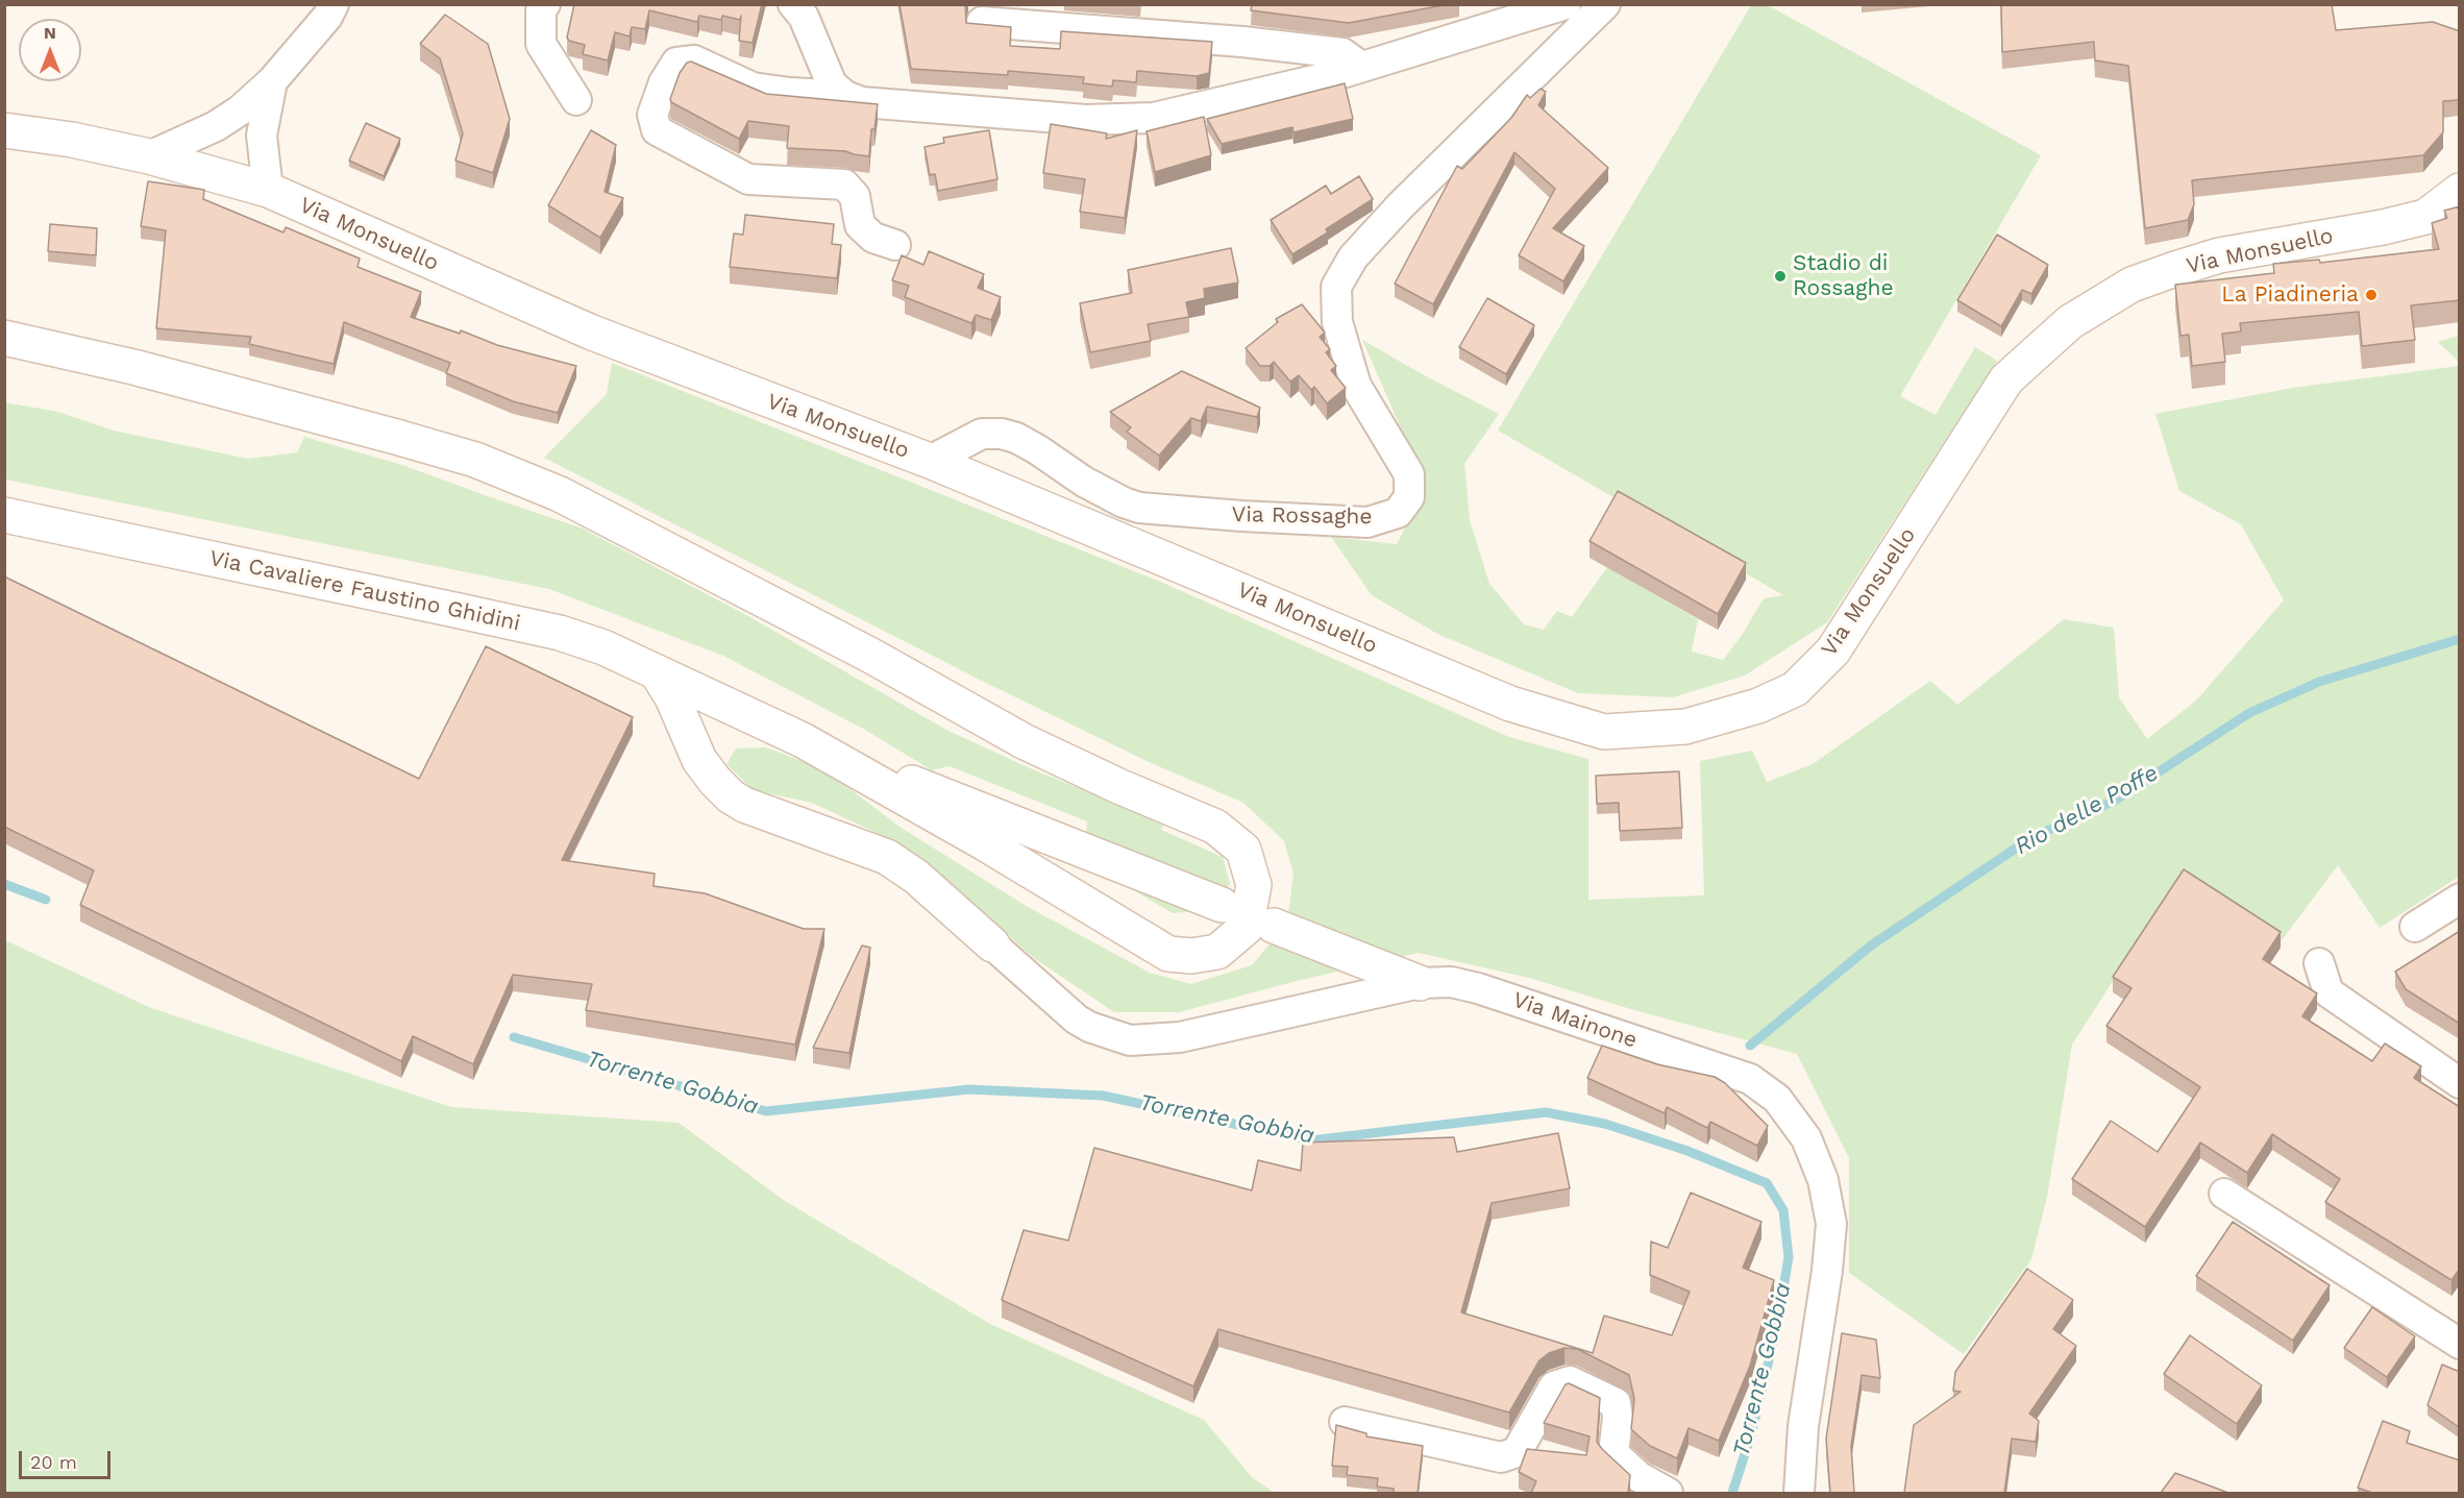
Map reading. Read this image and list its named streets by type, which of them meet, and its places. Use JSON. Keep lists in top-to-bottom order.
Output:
{
  "streets": {
    "main road": ["Via Monsuello", "Via Cavaliere Faustino Ghidini"],
    "street": ["Via Rossaghe", "Via Mainone"]
  },
  "crossings": [
    ["Via Monsuello", "Via Rossaghe"]
  ],
  "water": ["Rio delle Poffe", "Torrente Gobbia"],
  "places": ["Stadio di Rossaghe", "La Piadineria"],
  "scale_bar": "20 m",
  "north": "top"
}
